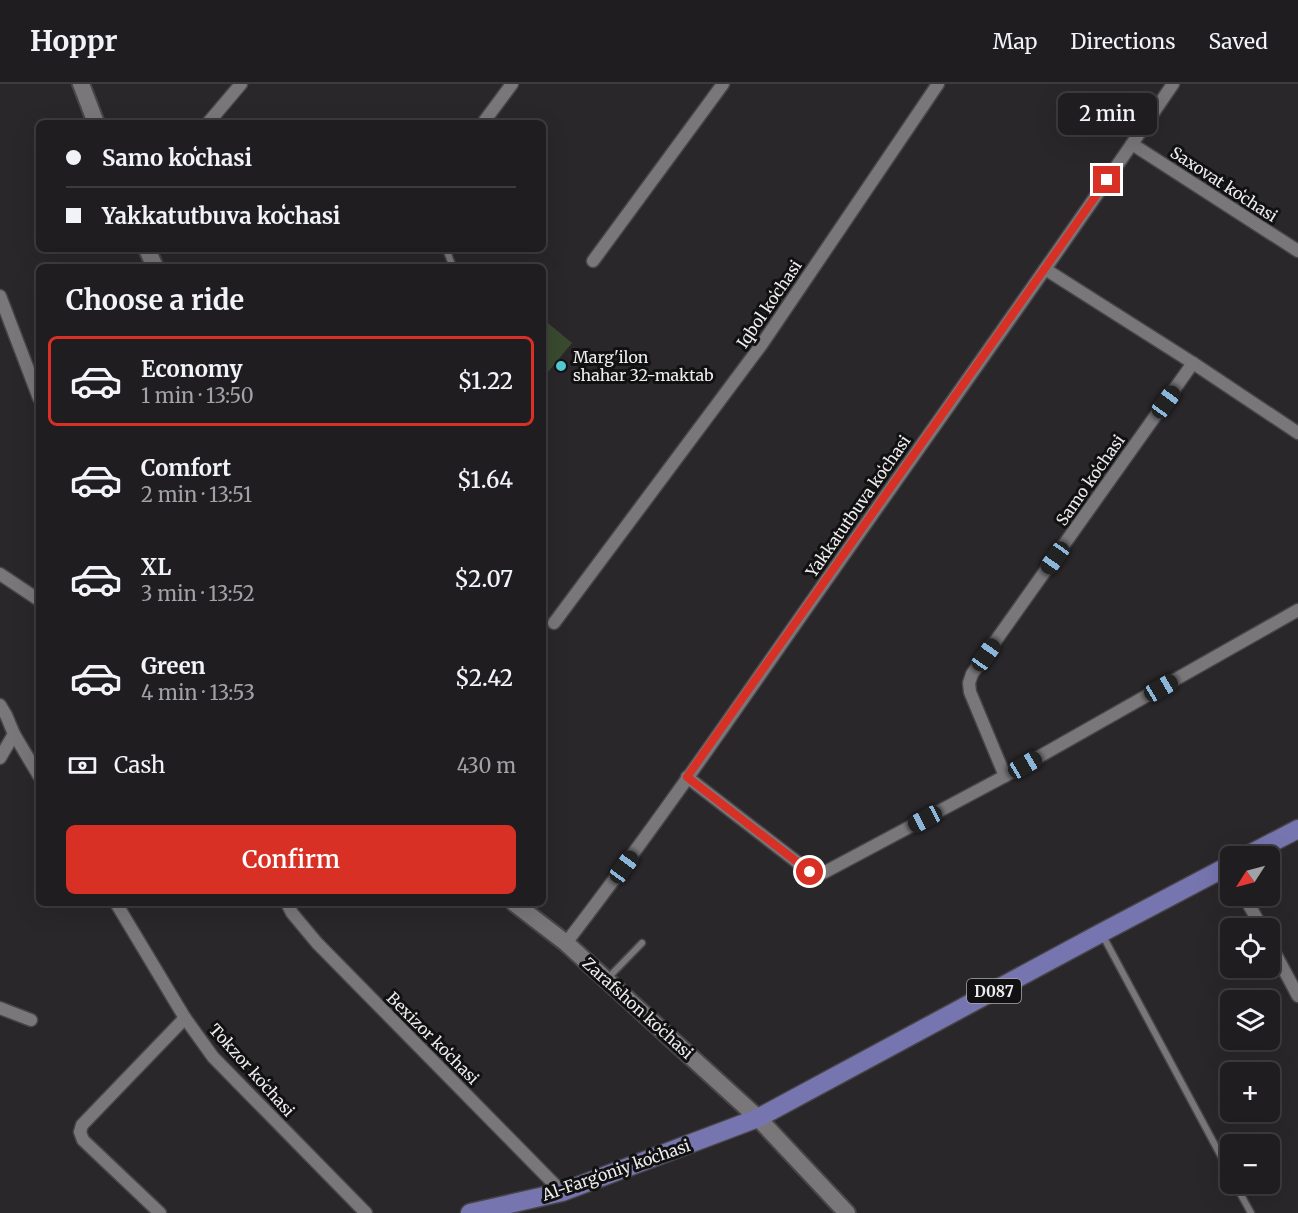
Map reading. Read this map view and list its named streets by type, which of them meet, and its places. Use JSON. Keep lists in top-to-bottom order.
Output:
{
  "streets": {
    "main road": ["D087", "Zarafshon koʻchasi", "Al-Fargʻoniy koʻchasi"],
    "street": [
      "Saxovat koʻchasi",
      "Iqbol koʻchasi",
      "Samo koʻchasi",
      "Yakkatutbuva koʻchasi",
      "Bexizor koʻchasi",
      "Tokzor koʻchasi"
    ]
  },
  "crossings": [
    ["Saxovat koʻchasi", "Yakkatutbuva koʻchasi"],
    ["Yakkatutbuva koʻchasi", "Zarafshon koʻchasi"],
    ["D087", "Zarafshon koʻchasi"],
    ["D087", "Al-Fargʻoniy koʻchasi"],
    ["Zarafshon koʻchasi", "Al-Fargʻoniy koʻchasi"],
    ["Bexizor koʻchasi", "Al-Fargʻoniy koʻchasi"]
  ],
  "places": ["Marg'ilon shahar 32-maktab"],
  "north": "bottom left",
  "page": {
    "header": "Hoppr",
    "nav": ["Map", "Directions", "Saved"],
    "bubble": "2 min",
    "banner": ["Samo koʻchasi", "Yakkatutbuva koʻchasi"],
    "heading": "Choose a ride",
    "list": [
      {
        "name": "Economy",
        "note": "1 min · 13:50",
        "value": "$1.22"
      },
      {
        "name": "Comfort",
        "note": "2 min · 13:51",
        "value": "$1.64"
      },
      {
        "name": "XL",
        "note": "3 min · 13:52",
        "value": "$2.07"
      },
      {
        "name": "Green",
        "note": "4 min · 13:53",
        "value": "$2.42"
      }
    ],
    "pay": ["Cash", "430 m"],
    "buttons": "Confirm",
    "map_buttons": ["+", "−"]
  }
}
